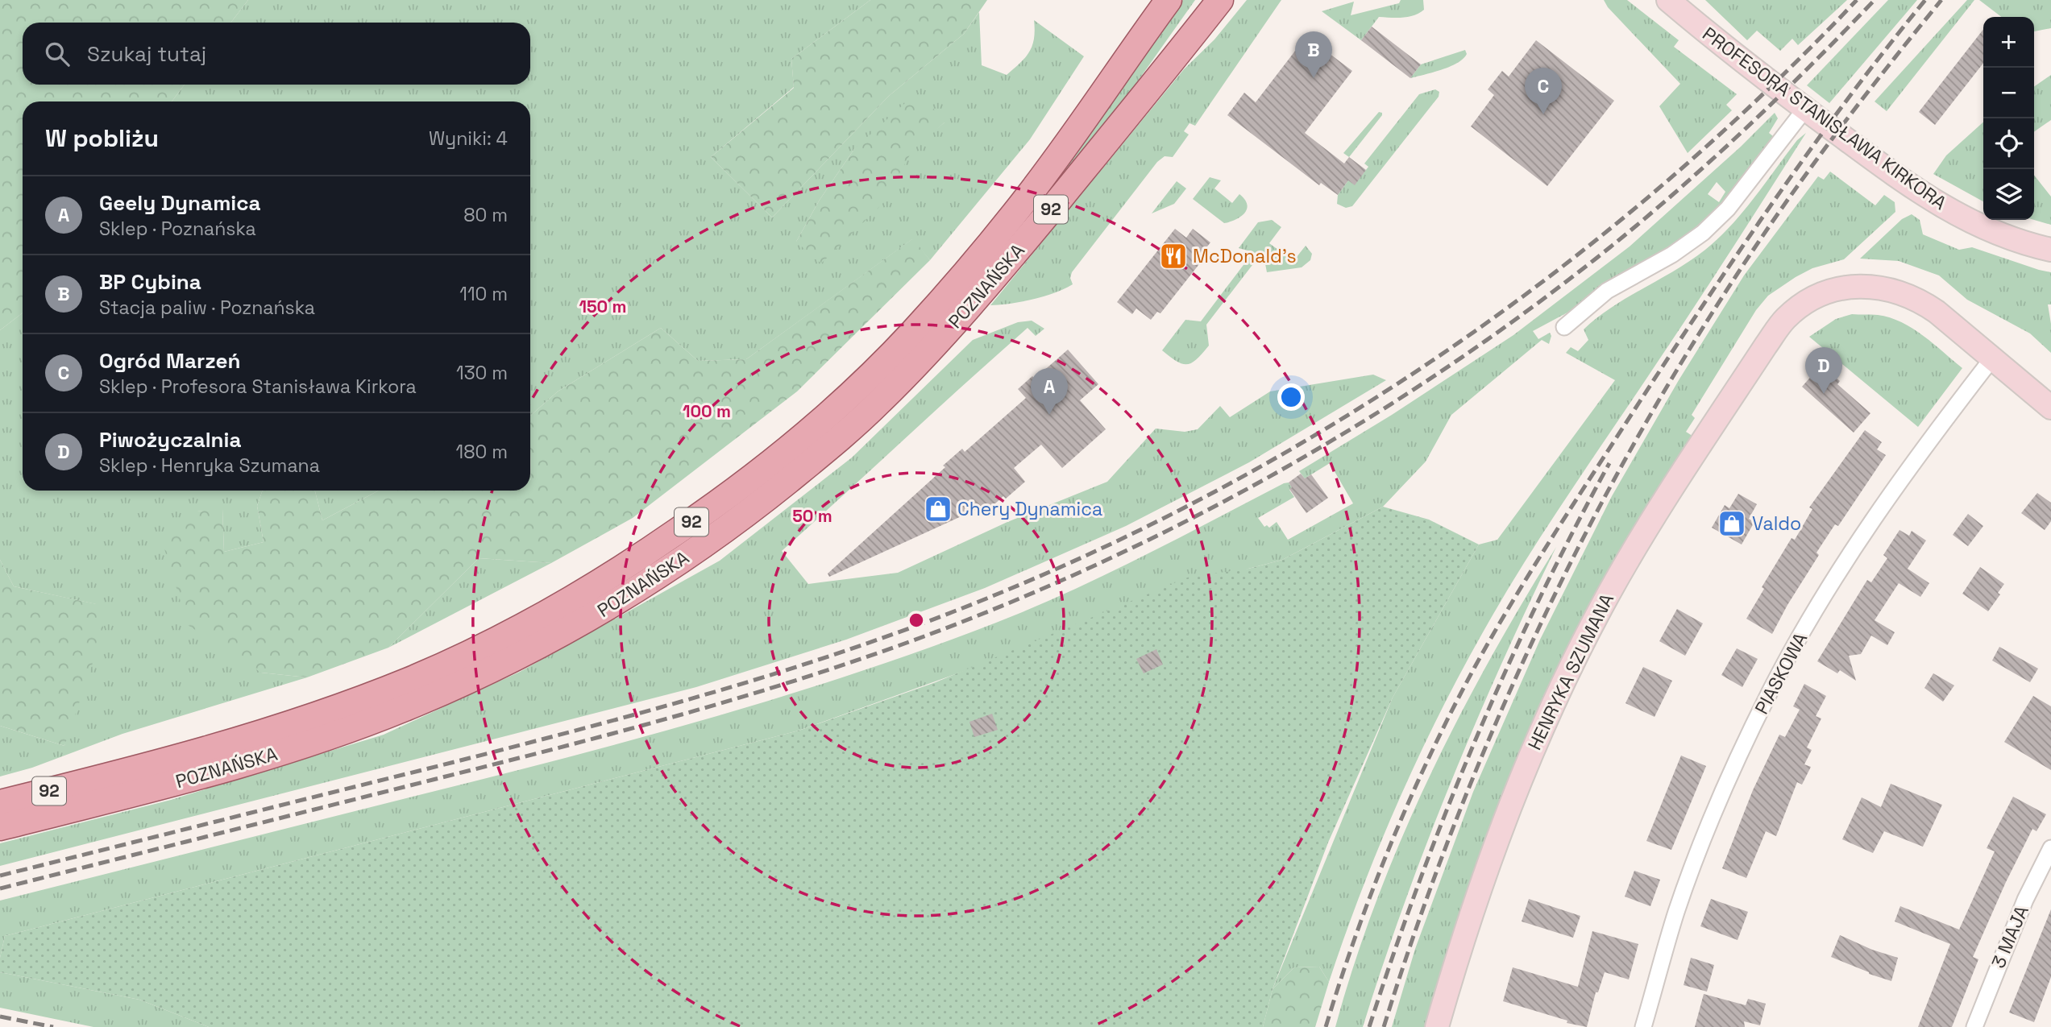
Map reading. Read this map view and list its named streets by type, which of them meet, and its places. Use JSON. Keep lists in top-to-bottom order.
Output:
{
  "streets": {
    "main road": ["92", "POZNAŃSKA"],
    "street": [
      "PROFESORA STANISŁAWA KIRKORA",
      "HENRYKA SZUMANA",
      "PIASKOWA",
      "3 MAJA"
    ]
  },
  "crossings": [
    ["HENRYKA SZUMANA", "PIASKOWA"]
  ],
  "places": {
    "restaurant": ["McDonald's"],
    "shop": ["Chery Dynamica", "Valdo"]
  },
  "page": {
    "map_buttons": ["+", "−"],
    "search": "Szukaj tutaj",
    "pins": [
      "B",
      "C",
      "D",
      "A"
    ],
    "heading": ["W pobliżu", "Wyniki: 4"],
    "list": [
      {
        "mark": "A",
        "name": "Geely Dynamica",
        "note": "Sklep · Poznańska",
        "value": "80 m"
      },
      {
        "mark": "B",
        "name": "BP Cybina",
        "note": "Stacja paliw · Poznańska",
        "value": "110 m"
      },
      {
        "mark": "C",
        "name": "Ogród Marzeń",
        "note": "Sklep · Profesora Stanisława Kirkora",
        "value": "130 m"
      },
      {
        "mark": "D",
        "name": "Piwożyczalnia",
        "note": "Sklep · Henryka Szumana",
        "value": "180 m"
      }
    ]
  },
  "rings": ["150 m", "100 m", "50 m"]
}
